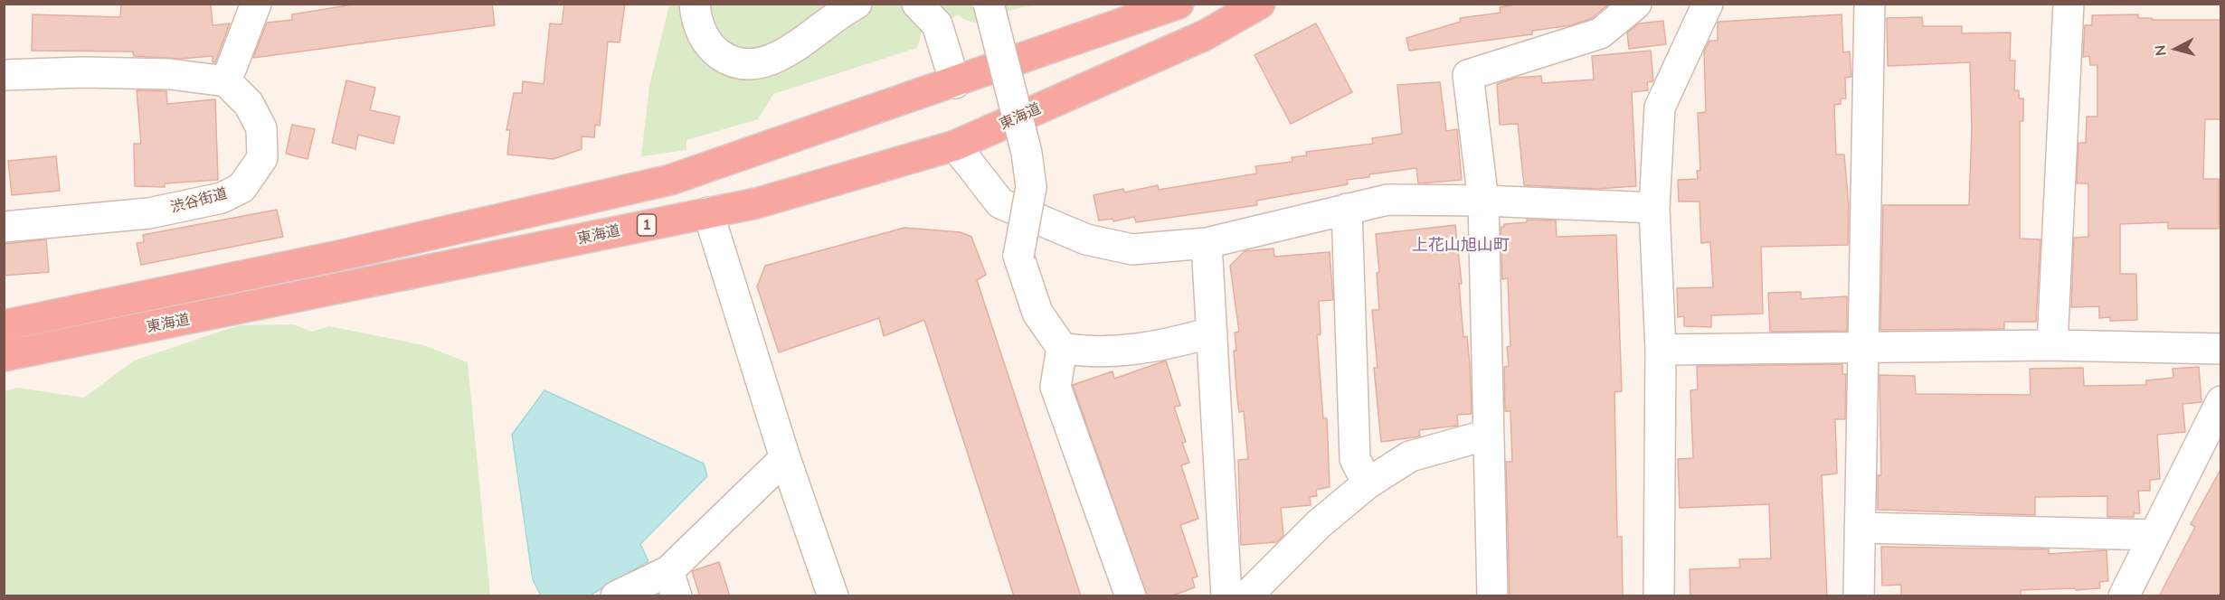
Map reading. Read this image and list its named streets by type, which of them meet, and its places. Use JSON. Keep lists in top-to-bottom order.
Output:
{
  "streets": {
    "highway": ["東海道", "1"],
    "street": ["渋谷街道"]
  },
  "districts": ["上花山旭山町"],
  "north": "left"
}
